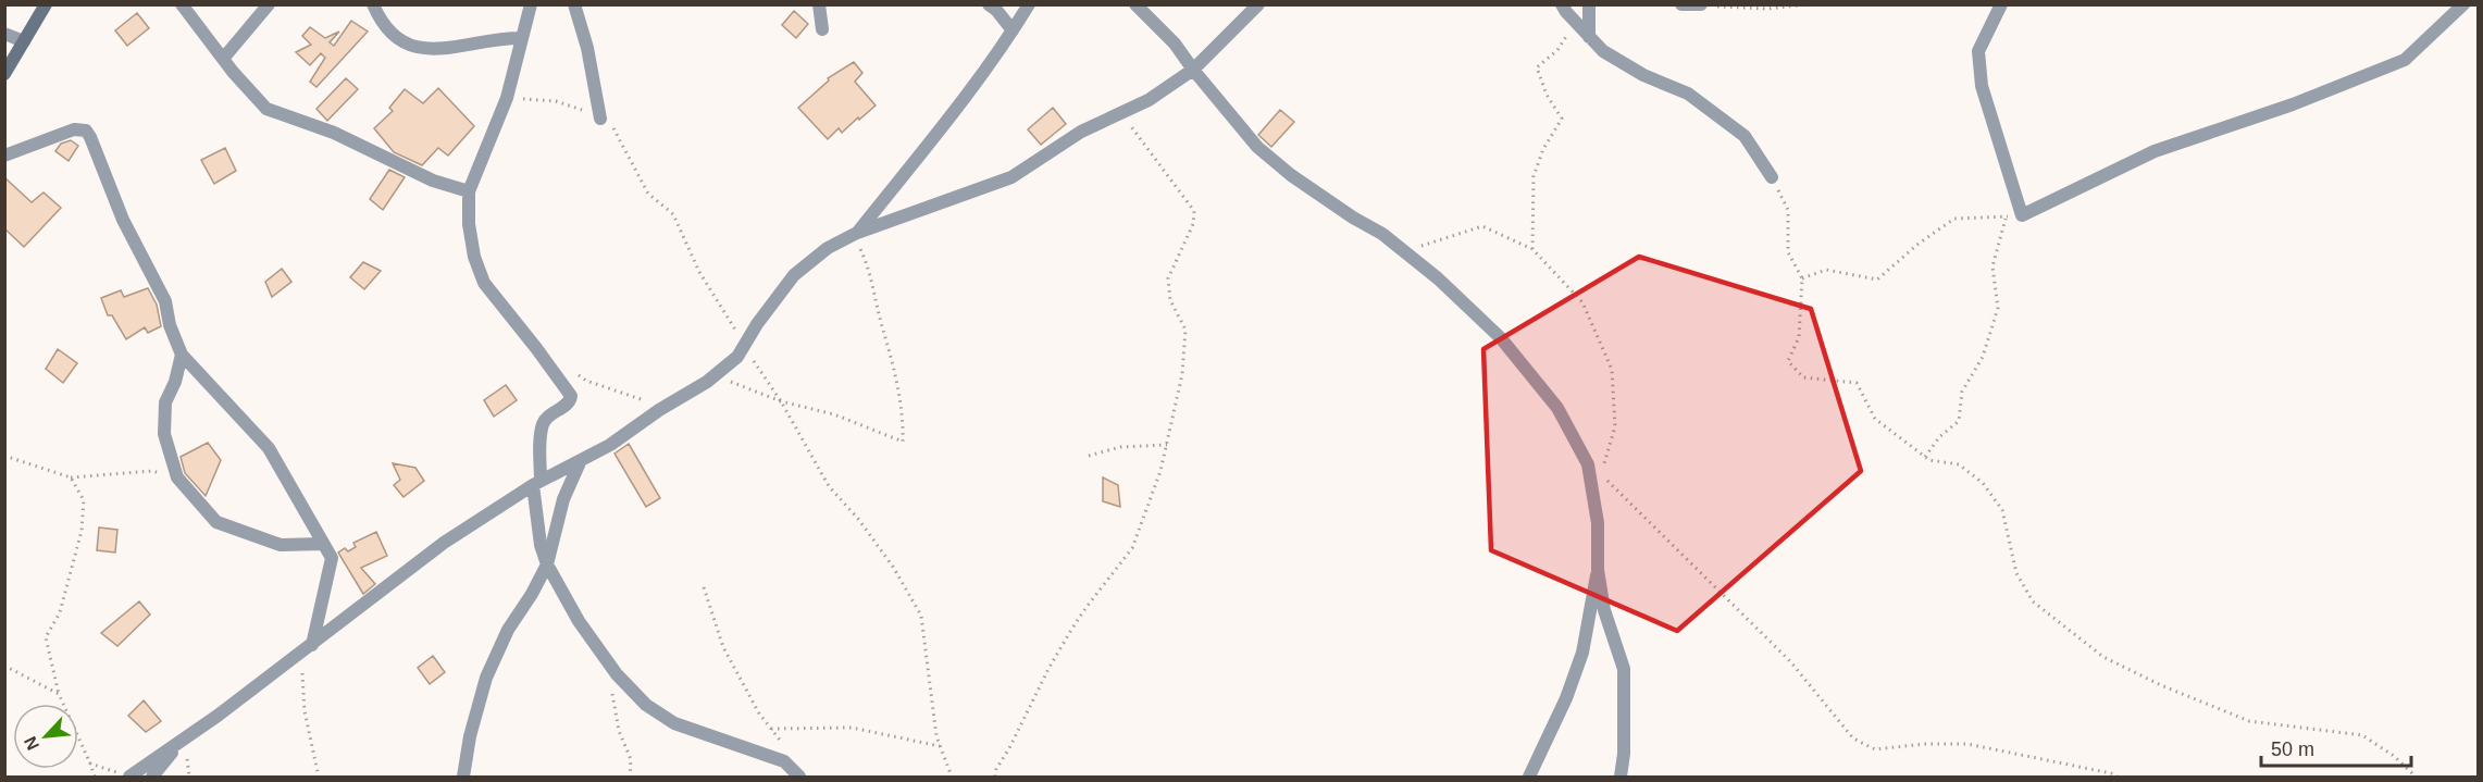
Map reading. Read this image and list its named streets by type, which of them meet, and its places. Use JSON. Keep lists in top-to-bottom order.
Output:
{
  "scale_bar": "50 m",
  "north": "bottom left"
}
